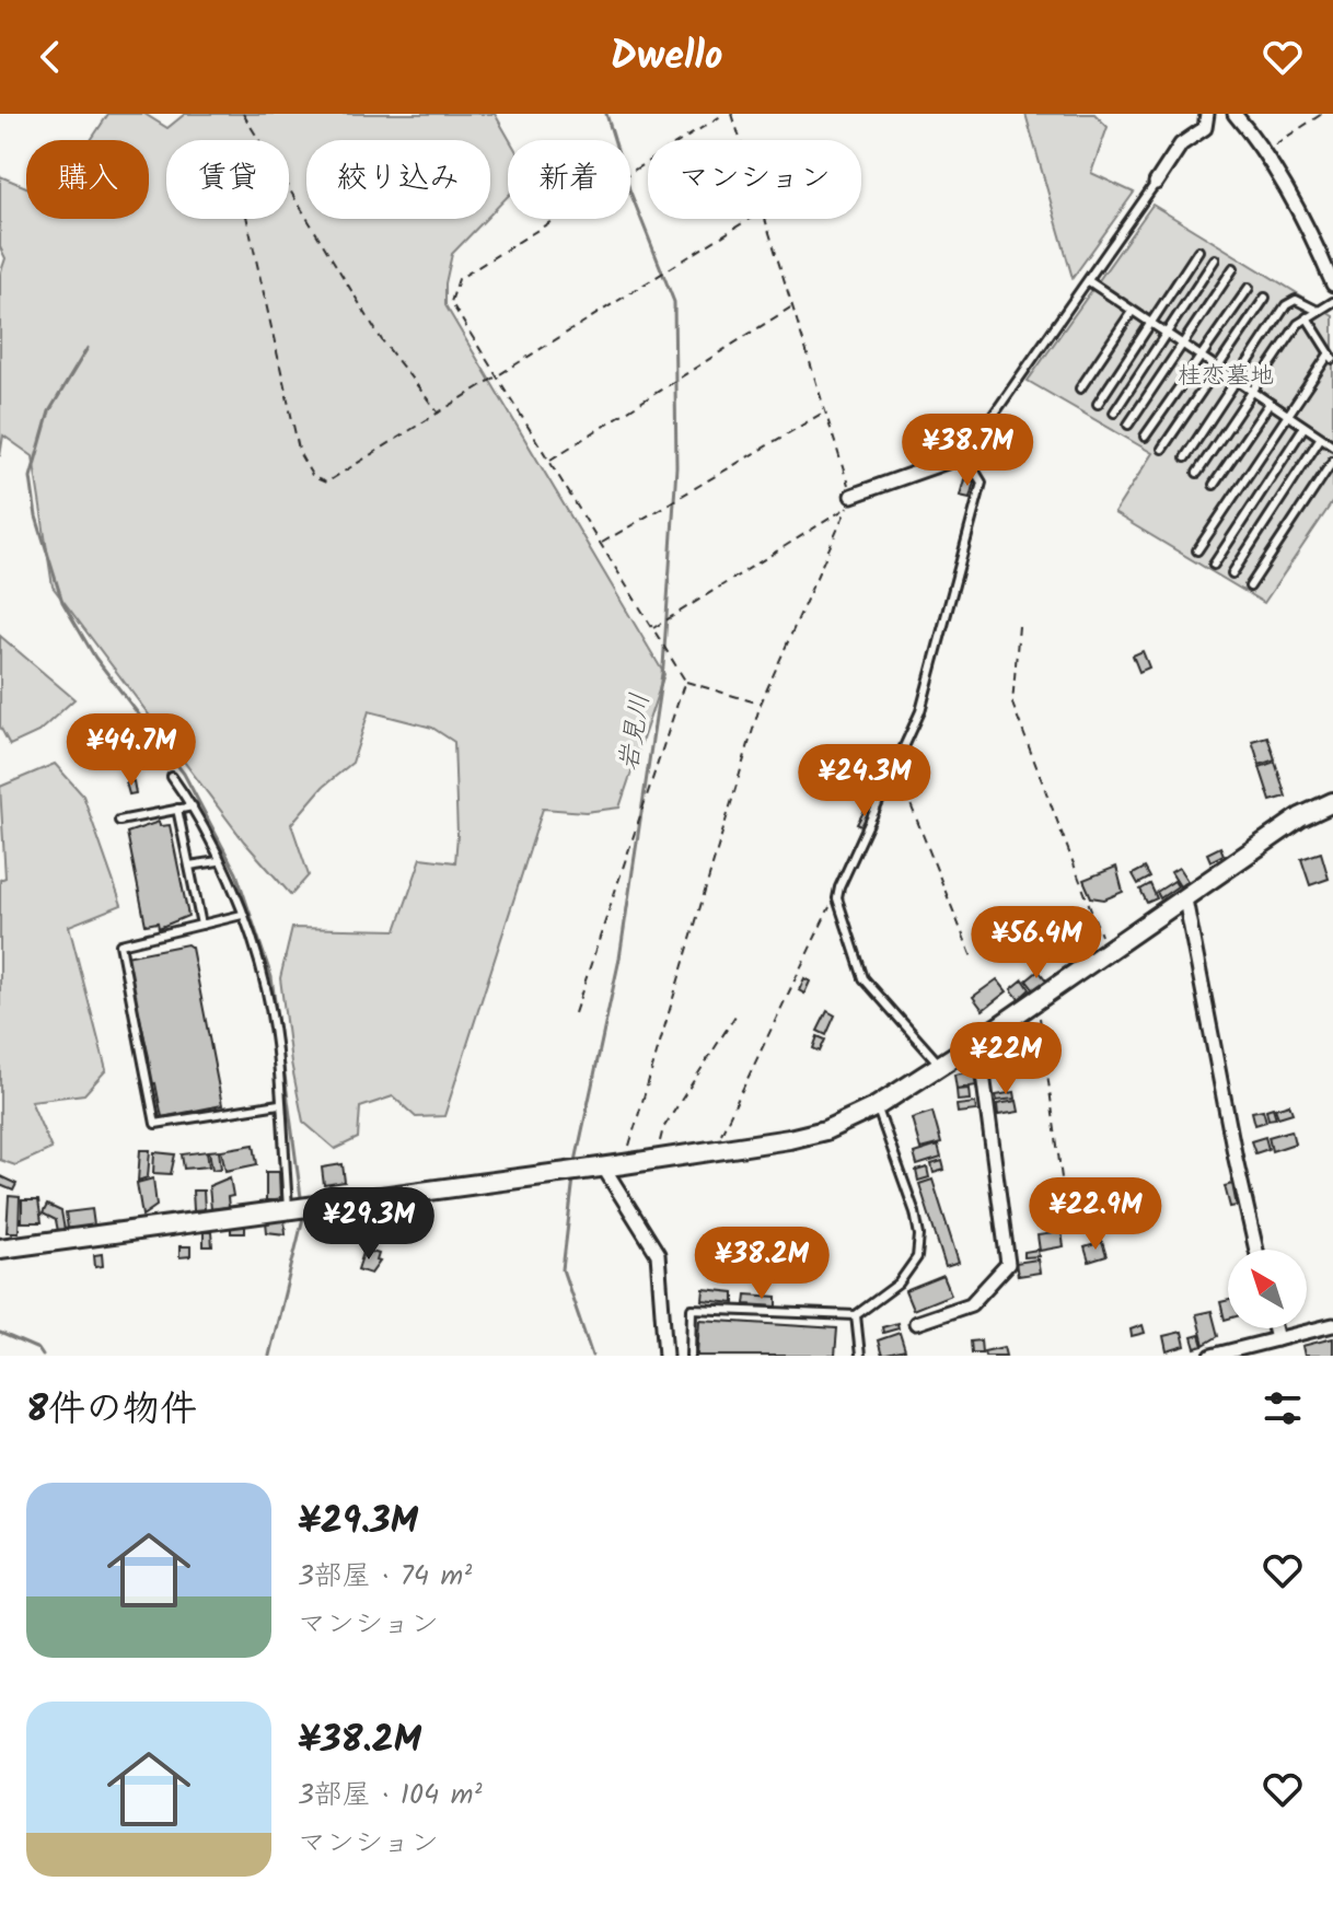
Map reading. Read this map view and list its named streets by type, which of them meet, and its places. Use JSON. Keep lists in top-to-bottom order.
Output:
{
  "water": ["岩見川"],
  "parks": ["桂恋墓地"],
  "north": "top left",
  "page": {
    "header": "Dwello",
    "chip": [
      "購入",
      "賃貸",
      "絞り込み",
      "新着",
      "マンション"
    ],
    "price": [
      "¥38.7M",
      "¥44.7M",
      "¥24.3M",
      "¥56.4M",
      "¥22M",
      "¥22.9M",
      "¥29.3M",
      "¥38.2M"
    ],
    "heading": "8件の物件",
    "list": [
      {
        "name": "¥29.3M",
        "note": "3部屋 · 74 m² · マンション"
      },
      {
        "name": "¥38.2M",
        "note": "3部屋 · 104 m² · マンション"
      }
    ]
  }
}
